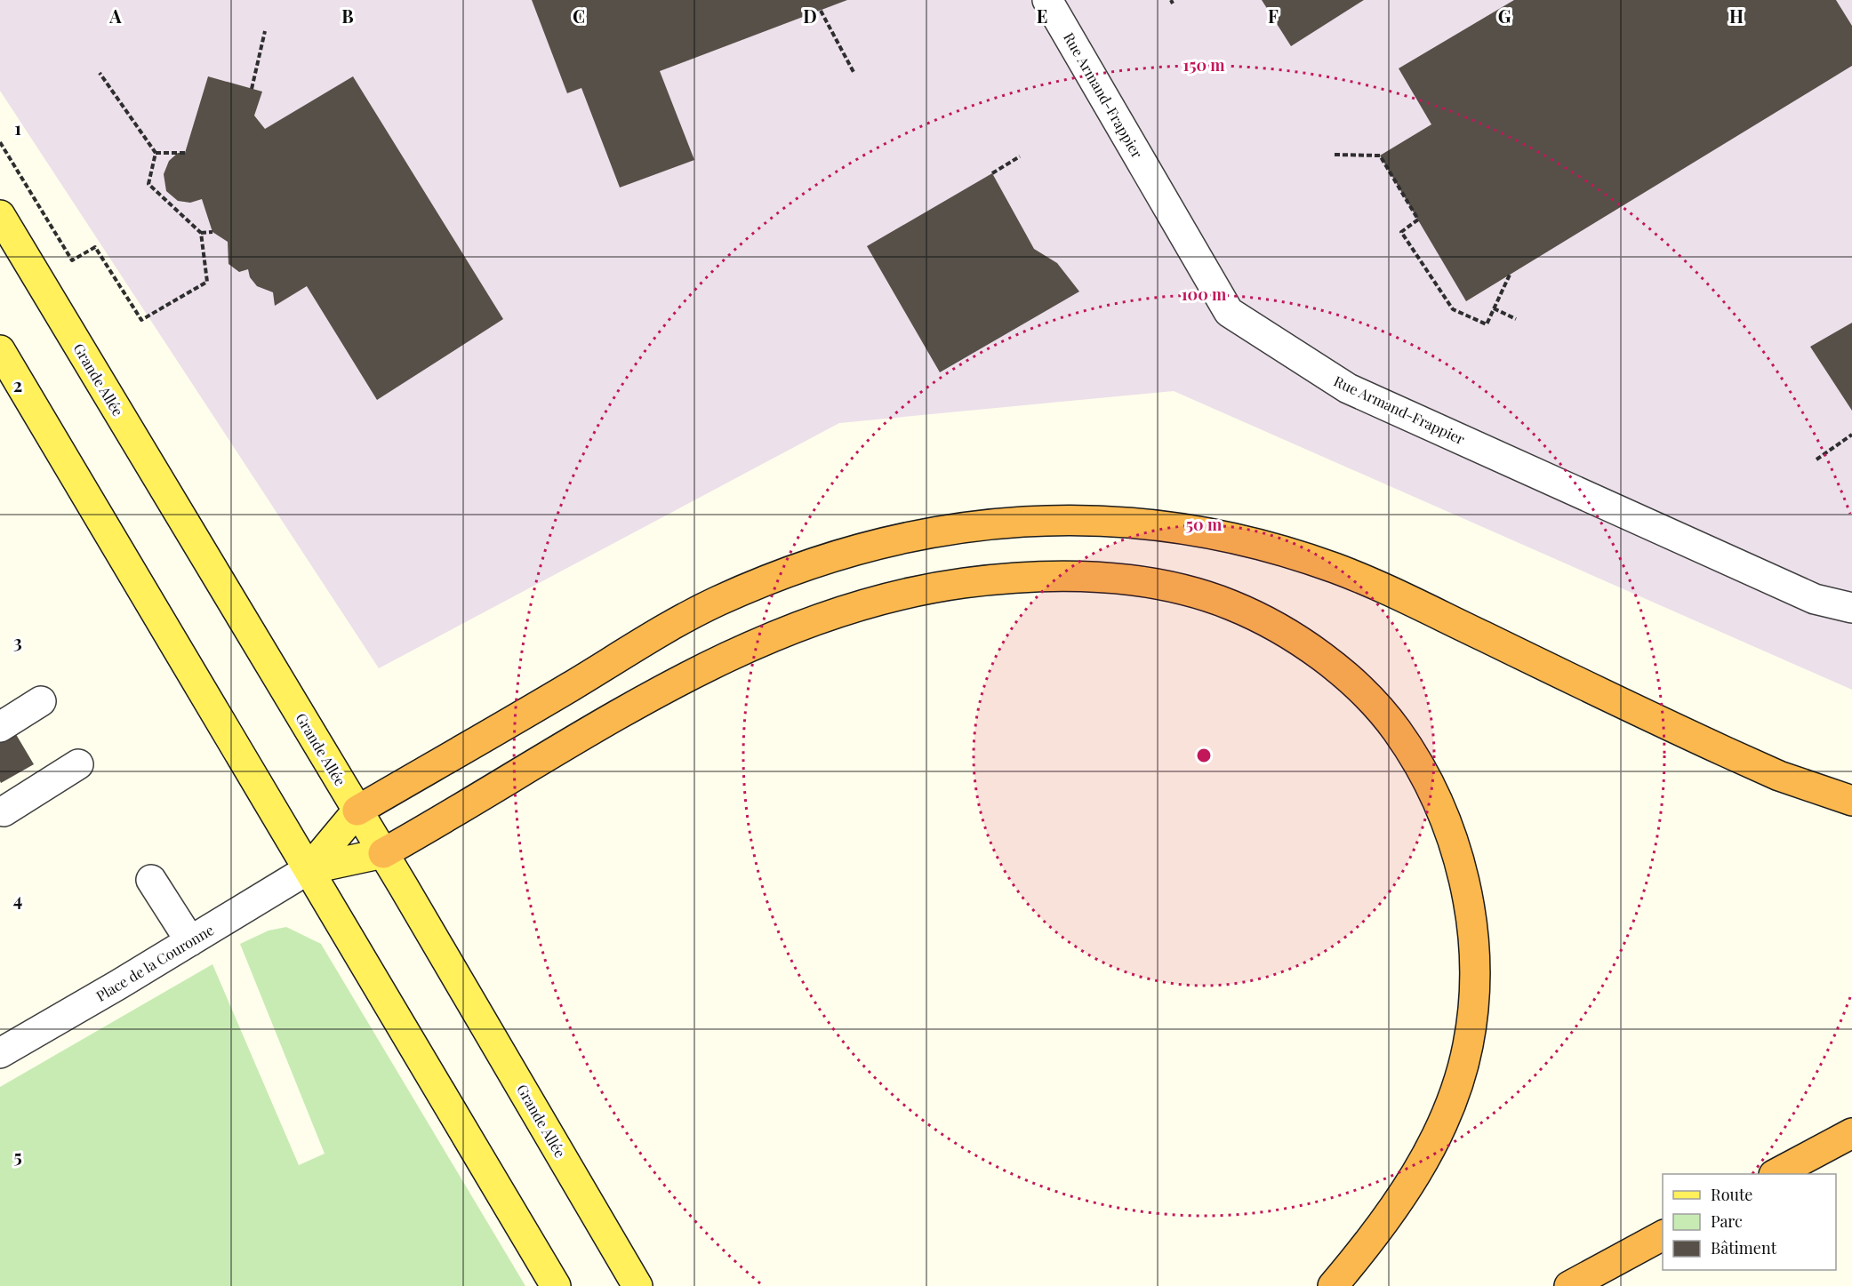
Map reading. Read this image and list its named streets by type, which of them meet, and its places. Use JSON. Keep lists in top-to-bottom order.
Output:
{
  "streets": {
    "main road": ["Grande Allée", "Place de la Couronne"],
    "street": ["Rue Armand-Frappier"]
  },
  "crossings": [
    ["Grande Allée", "Place de la Couronne"]
  ],
  "legend": ["Route", "Parc", "Bâtiment"],
  "grid": {
    "columns": [
      "A",
      "B",
      "C",
      "D",
      "E",
      "F",
      "G",
      "H"
    ],
    "rows": [
      "1",
      "2",
      "3",
      "4",
      "5"
    ]
  },
  "rings": ["150 m", "100 m", "50 m"]
}
